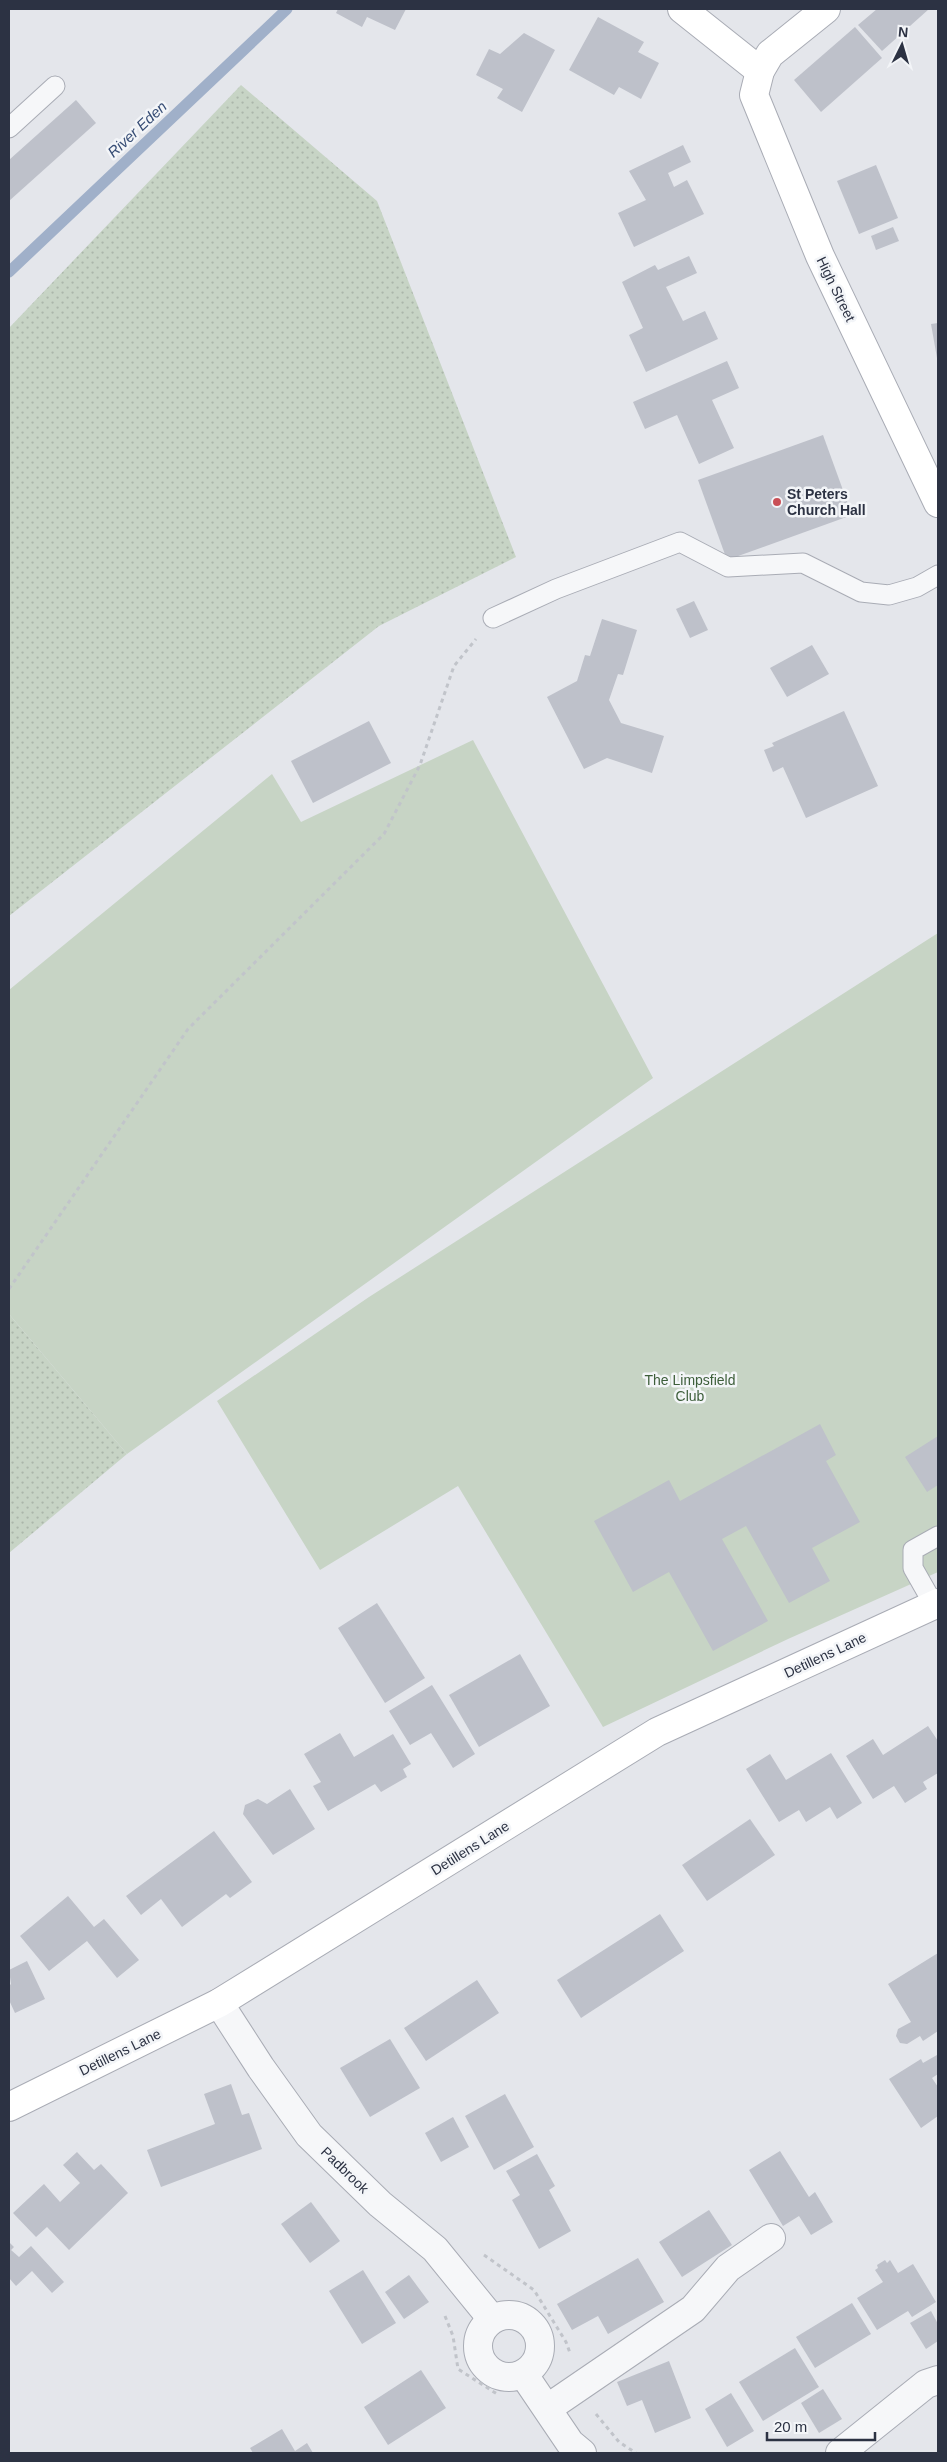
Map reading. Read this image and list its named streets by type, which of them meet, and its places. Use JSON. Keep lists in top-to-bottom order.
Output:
{
  "streets": {
    "main road": ["High Street", "Detillens Lane"],
    "street": ["Padbrook"]
  },
  "crossings": [
    ["Detillens Lane", "Padbrook"]
  ],
  "water": ["River Eden"],
  "parks": ["The Limpsfield Club"],
  "places": ["St Peters Church Hall"],
  "scale_bar": "20 m",
  "north": "top"
}
